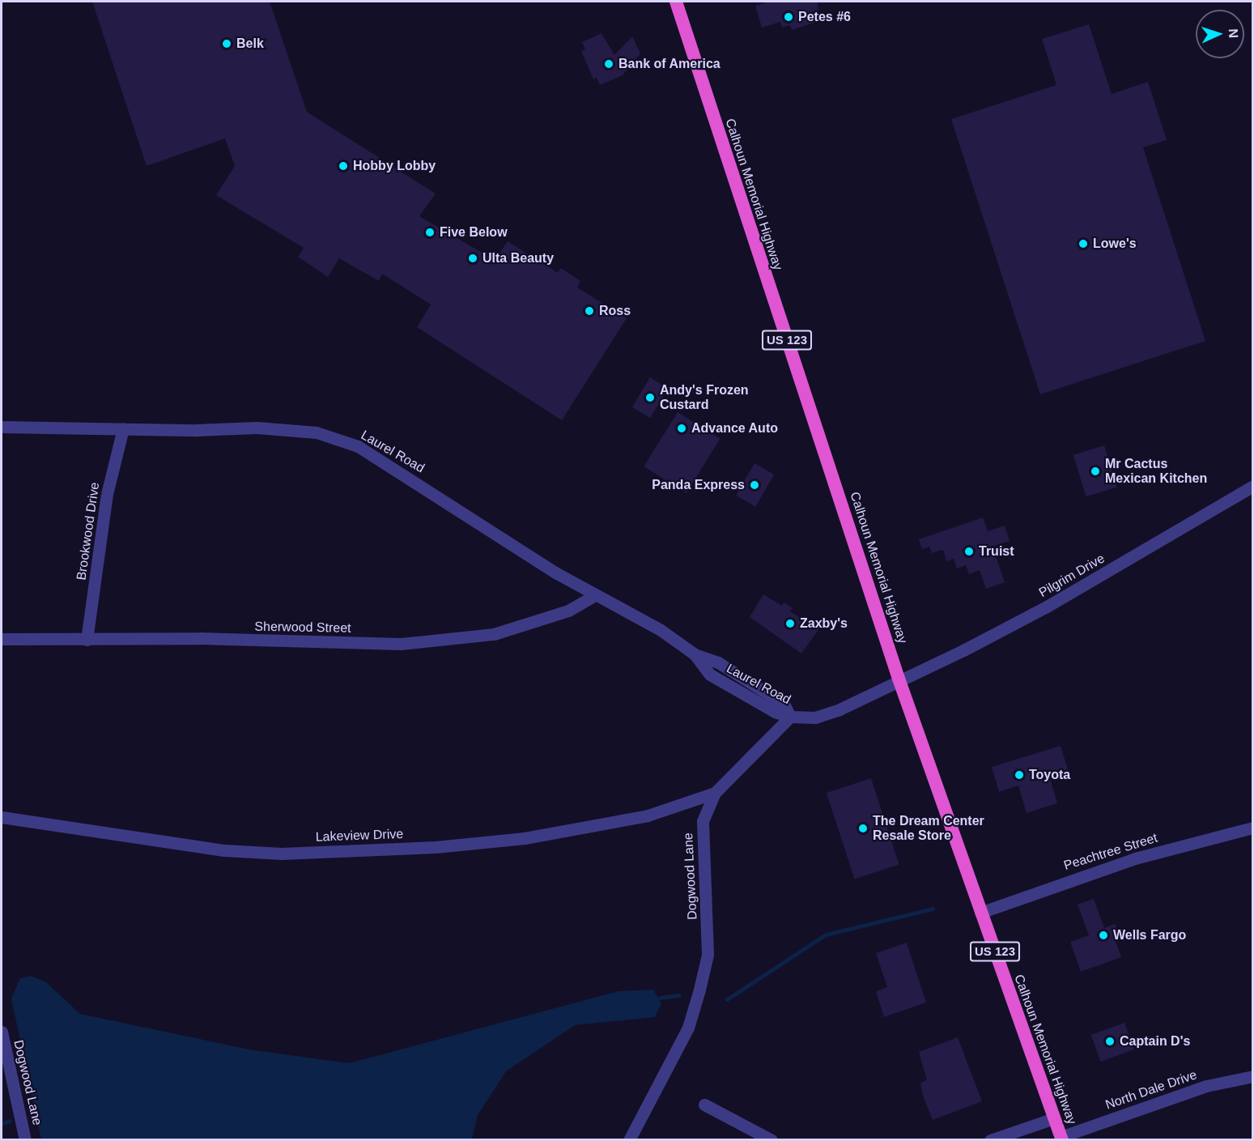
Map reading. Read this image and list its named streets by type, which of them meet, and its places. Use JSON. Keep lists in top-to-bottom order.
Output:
{
  "streets": {
    "highway": ["Calhoun Memorial Highway", "US 123"],
    "street": [
      "Laurel Road",
      "Brookwood Drive",
      "Pilgrim Drive",
      "Sherwood Street",
      "Lakeview Drive",
      "Peachtree Street",
      "Dogwood Lane",
      "North Dale Drive"
    ]
  },
  "crossings": [
    ["Calhoun Memorial Highway", "Pilgrim Drive"],
    ["Calhoun Memorial Highway", "Peachtree Street"],
    ["Calhoun Memorial Highway", "North Dale Drive"],
    ["Laurel Road", "Brookwood Drive"],
    ["Laurel Road", "Sherwood Street"],
    ["Laurel Road", "Dogwood Lane"],
    ["Brookwood Drive", "Sherwood Street"],
    ["Lakeview Drive", "Dogwood Lane"]
  ],
  "places": [
    "Petes #6",
    "Belk",
    "Bank of America",
    "Hobby Lobby",
    "Five Below",
    "Lowe's",
    "Ulta Beauty",
    "Ross",
    "Andy's Frozen Custard",
    "Advance Auto",
    "Mr Cactus Mexican Kitchen",
    "Panda Express",
    "Truist",
    "Zaxby's",
    "Toyota",
    "The Dream Center Resale Store",
    "Wells Fargo",
    "Captain D's"
  ],
  "north": "right"
}
